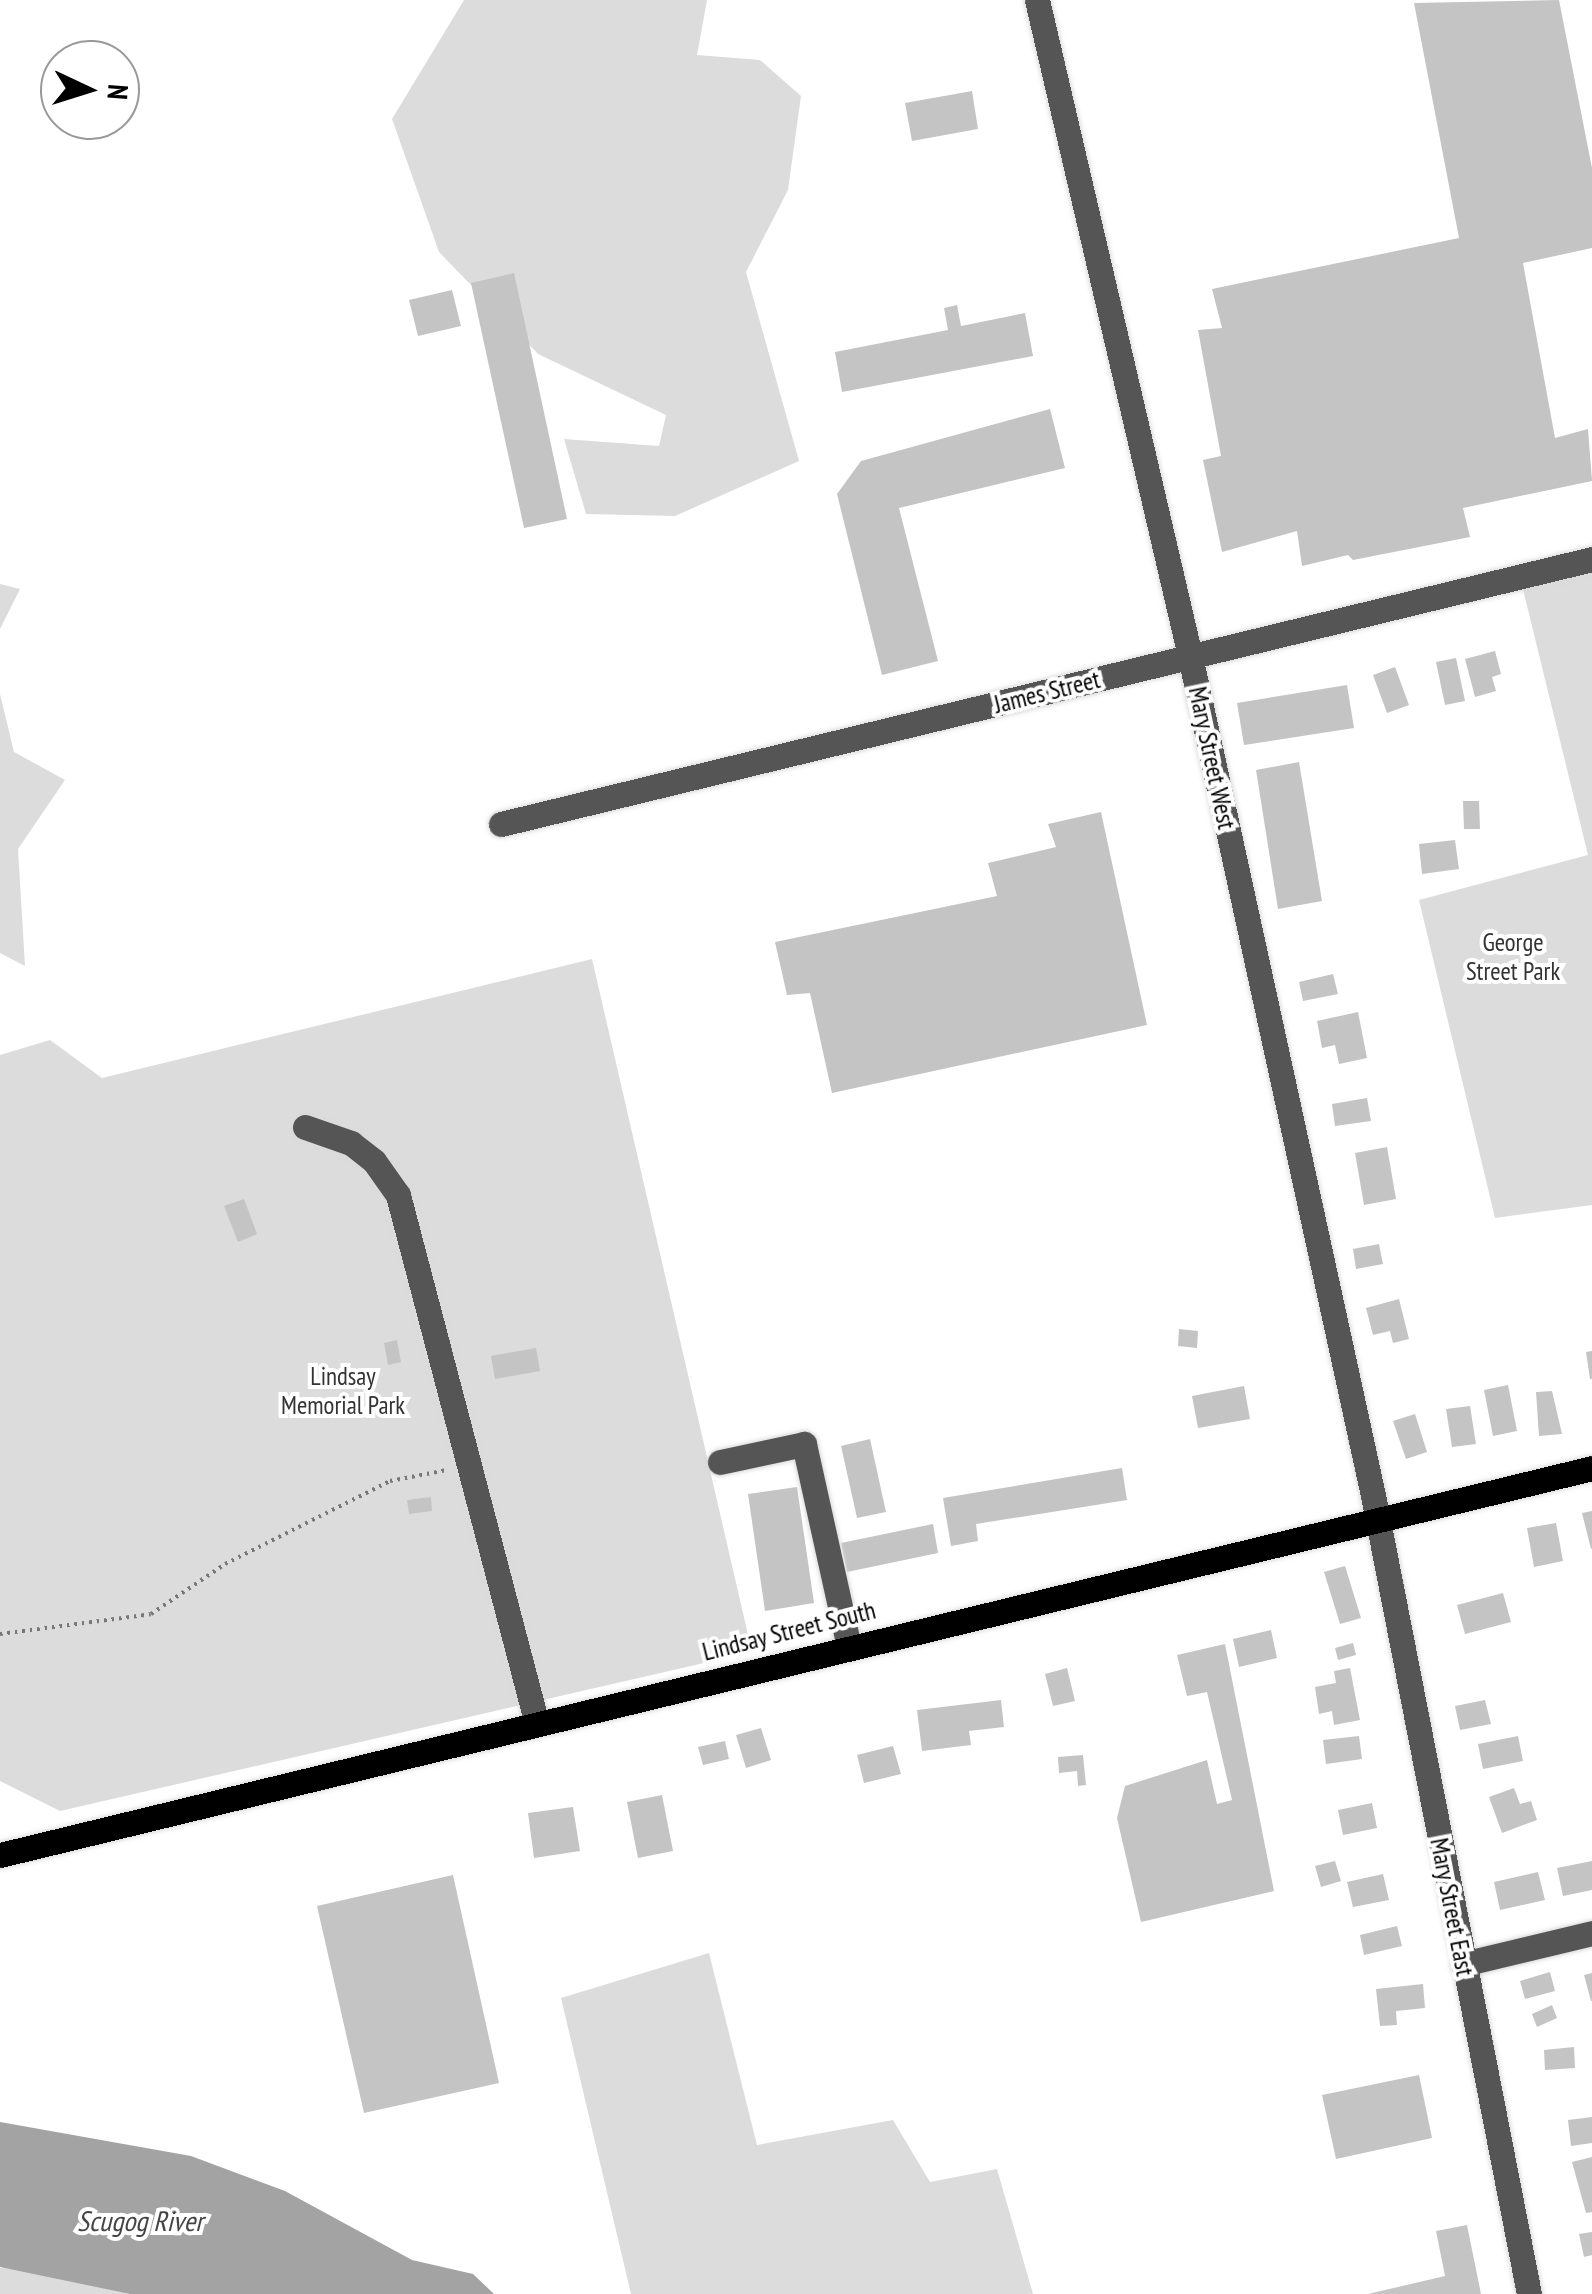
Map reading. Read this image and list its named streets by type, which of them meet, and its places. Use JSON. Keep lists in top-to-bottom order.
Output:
{
  "streets": {
    "main road": ["Lindsay Street South"],
    "street": ["James Street", "Mary Street West", "Mary Street East"]
  },
  "crossings": [
    ["James Street", "Mary Street West"],
    ["Mary Street West", "Lindsay Street South"],
    ["Mary Street West", "Mary Street East"],
    ["Lindsay Street South", "Mary Street East"]
  ],
  "water": ["Scugog River"],
  "parks": ["George Street Park", "Lindsay Memorial Park"],
  "north": "right"
}
